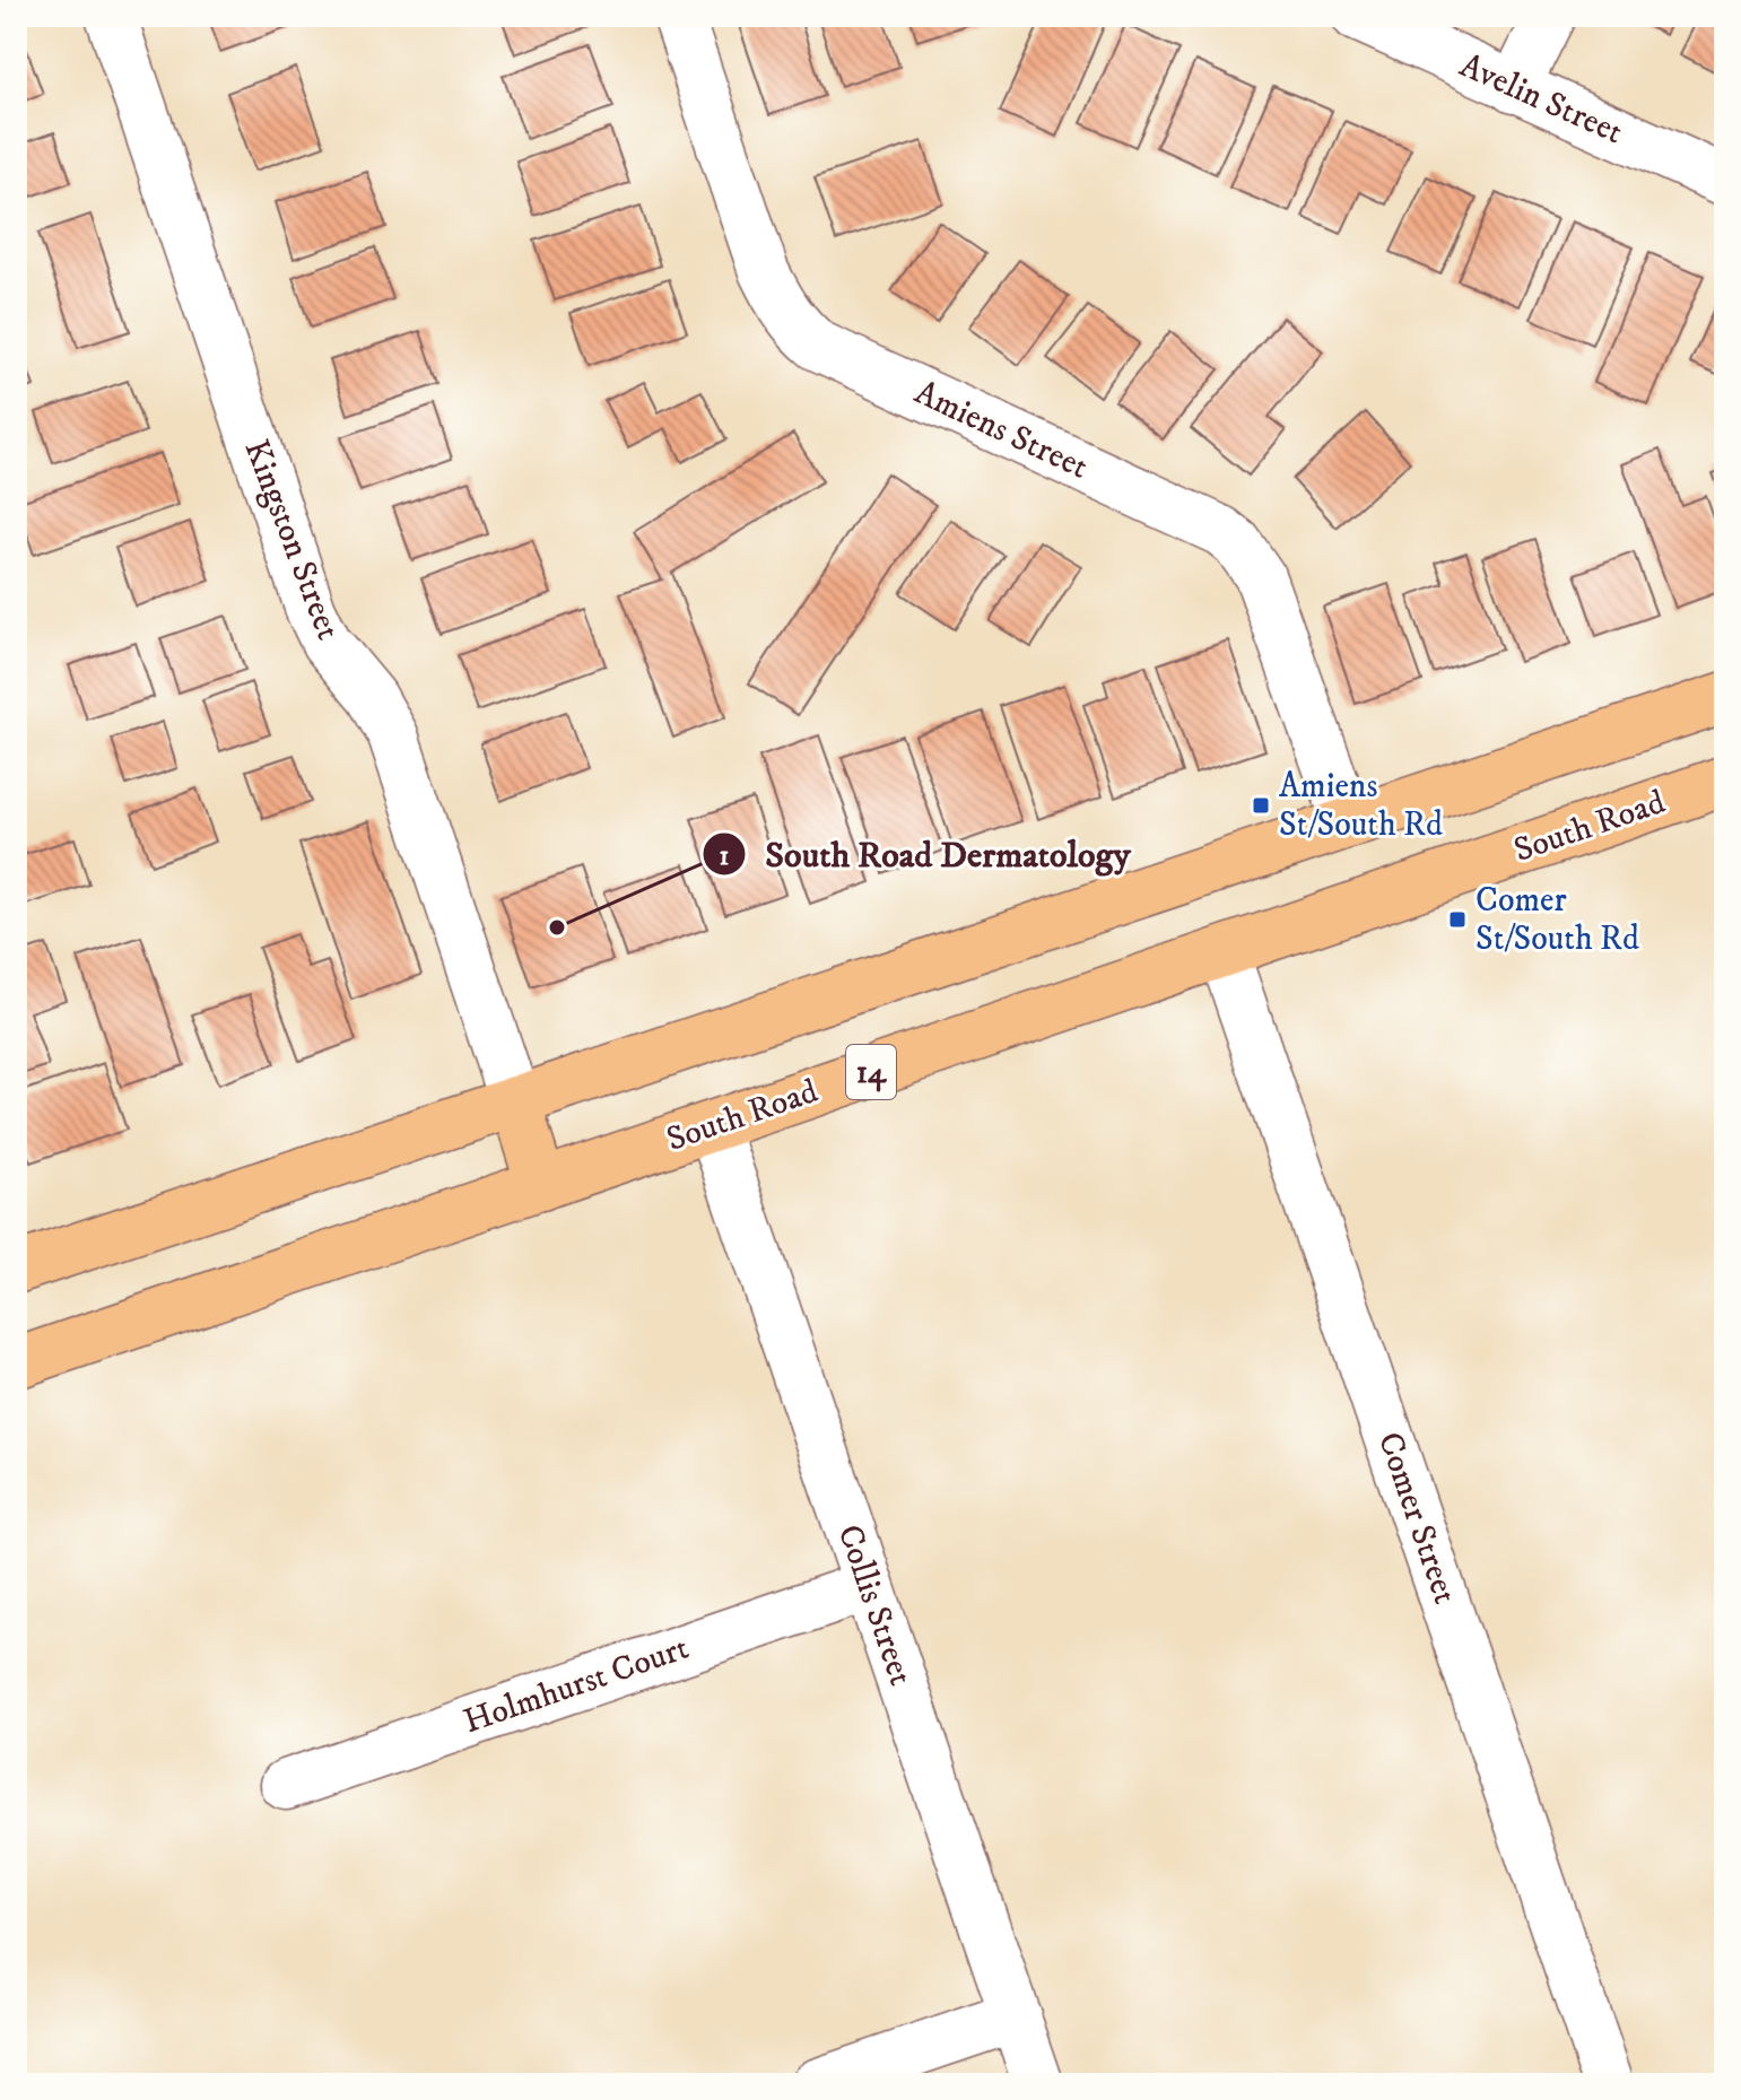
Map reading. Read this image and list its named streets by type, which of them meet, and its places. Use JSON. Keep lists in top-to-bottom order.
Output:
{
  "streets": {
    "main road": ["South Road", "14"],
    "street": [
      "Avelin Street",
      "Amiens Street",
      "Kingston Street",
      "Comer Street",
      "Collis Street",
      "Holmhurst Court"
    ]
  },
  "crossings": [
    ["South Road", "Comer Street"],
    ["South Road", "Collis Street"],
    ["Collis Street", "Holmhurst Court"]
  ],
  "places": {
    "transit": ["Amiens St/South Rd", "Comer St/South Rd"],
    "other": ["South Road Dermatology"]
  }
}
